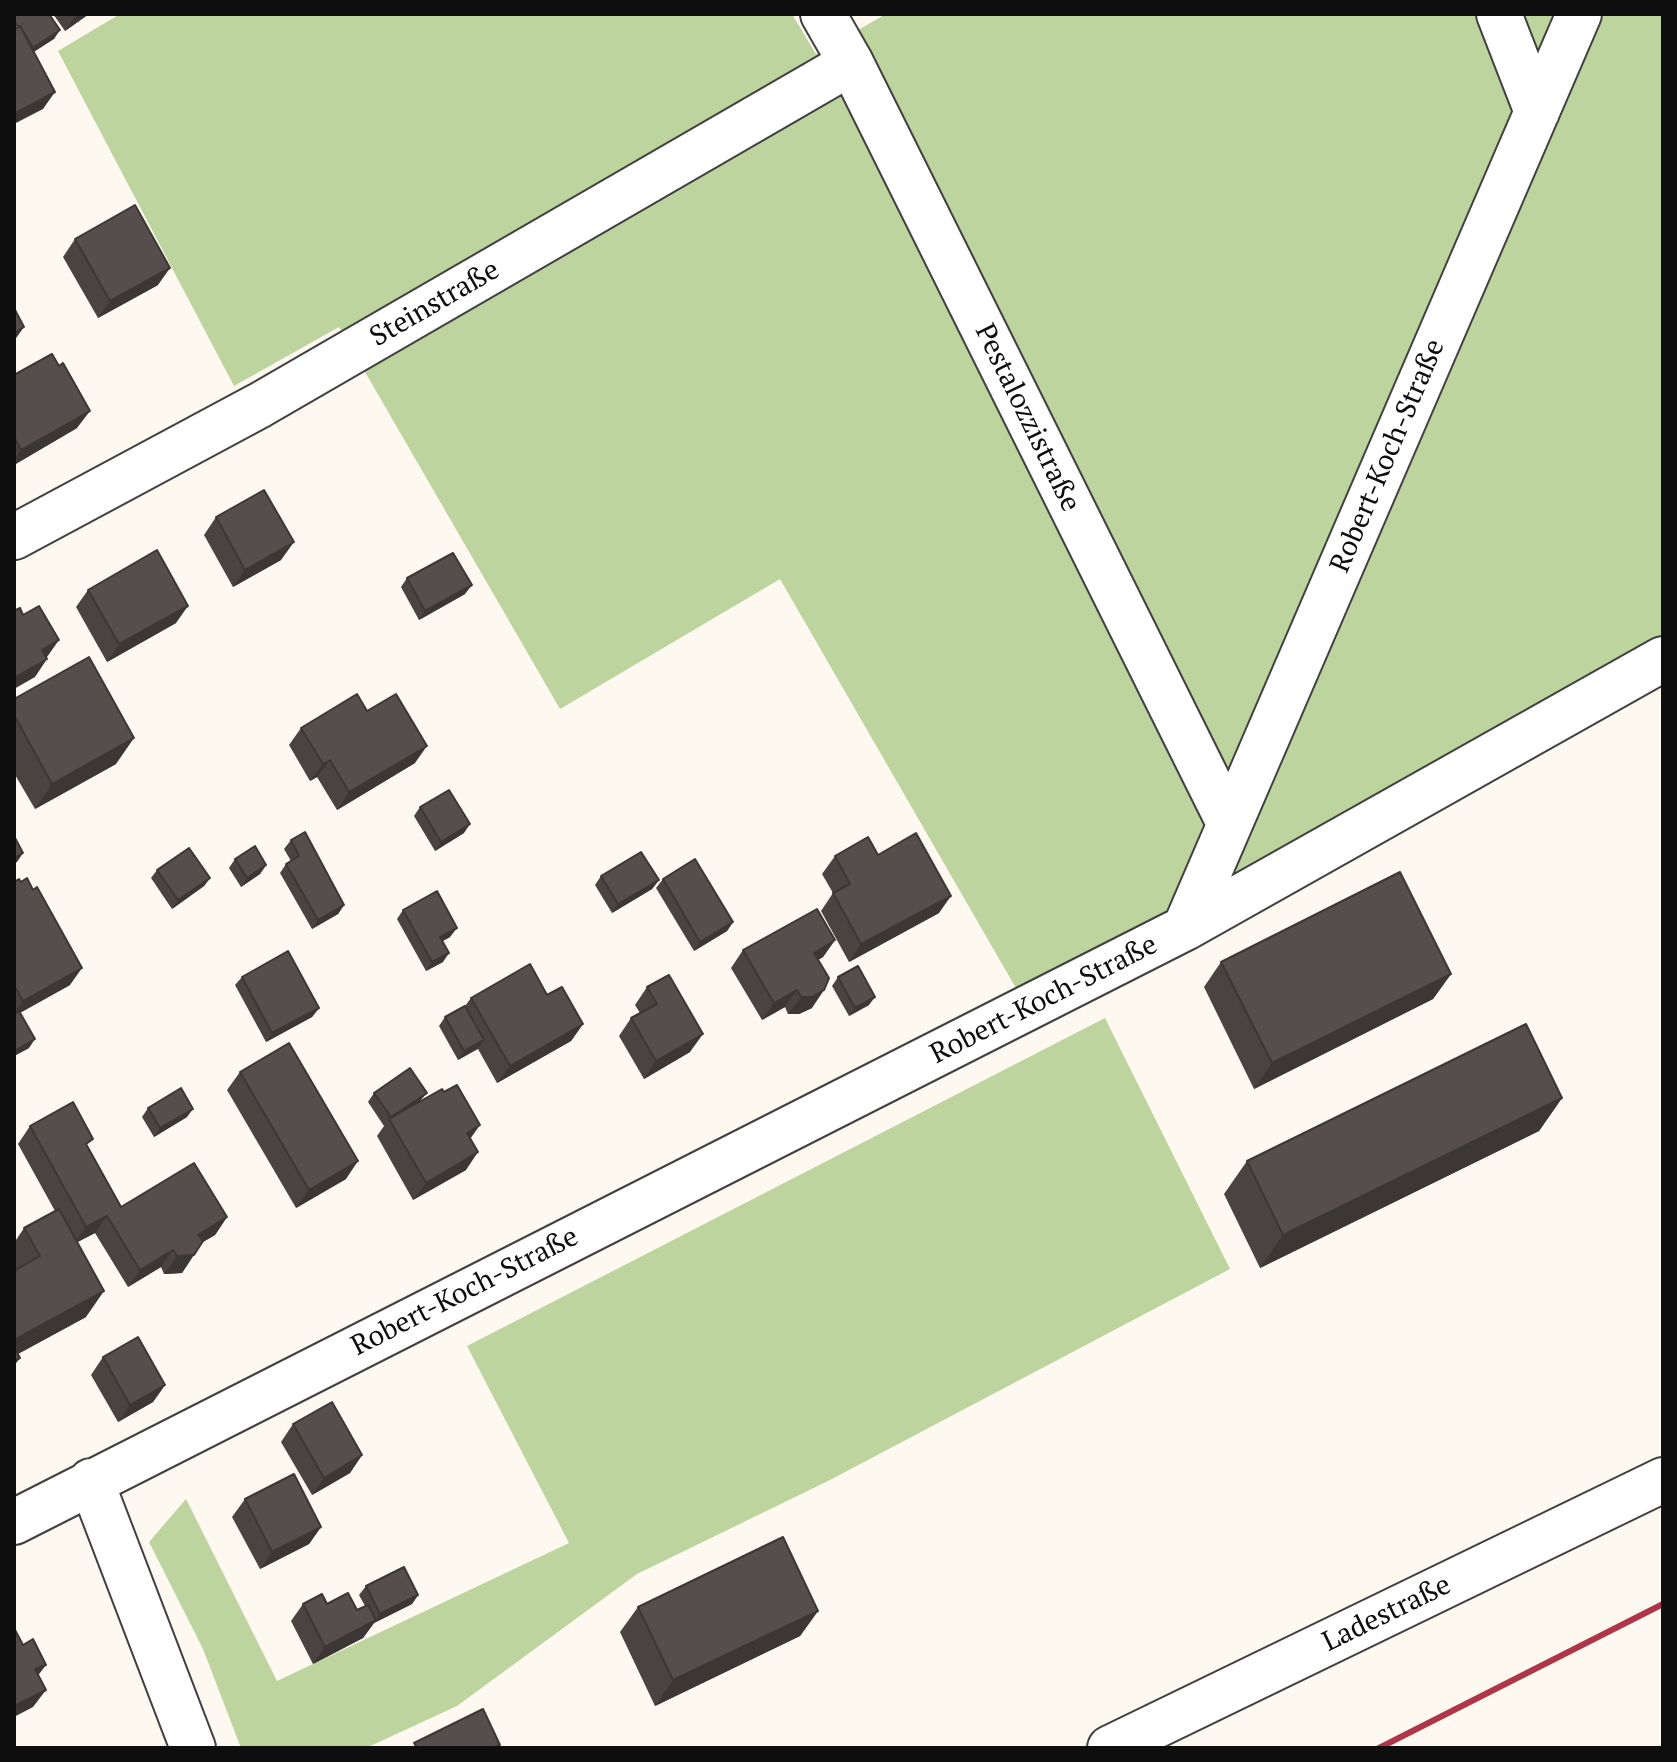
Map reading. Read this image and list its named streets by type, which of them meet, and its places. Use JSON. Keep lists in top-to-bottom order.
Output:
{
  "streets": {
    "street": [
      "Steinstraße",
      "Pestalozzistraße",
      "Robert-Koch-Straße",
      "Ladestraße"
    ]
  },
  "crossings": [
    ["Steinstraße", "Pestalozzistraße"],
    ["Pestalozzistraße", "Robert-Koch-Straße"]
  ]
}
